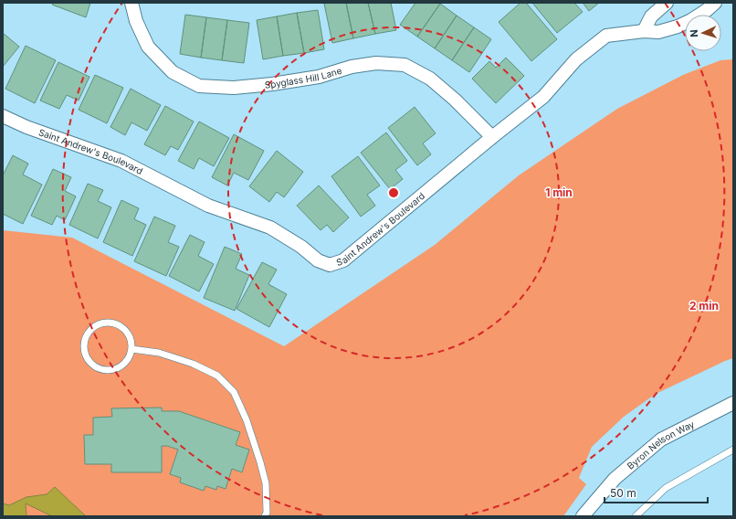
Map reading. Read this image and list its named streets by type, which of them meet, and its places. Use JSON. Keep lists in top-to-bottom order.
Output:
{
  "streets": {
    "street": ["Spyglass Hill Lane", "Saint Andrew's Boulevard", "Byron Nelson Way"]
  },
  "crossings": [
    ["Spyglass Hill Lane", "Saint Andrew's Boulevard"]
  ],
  "scale_bar": "50 m",
  "north": "left",
  "rings": ["1 min", "2 min"]
}
